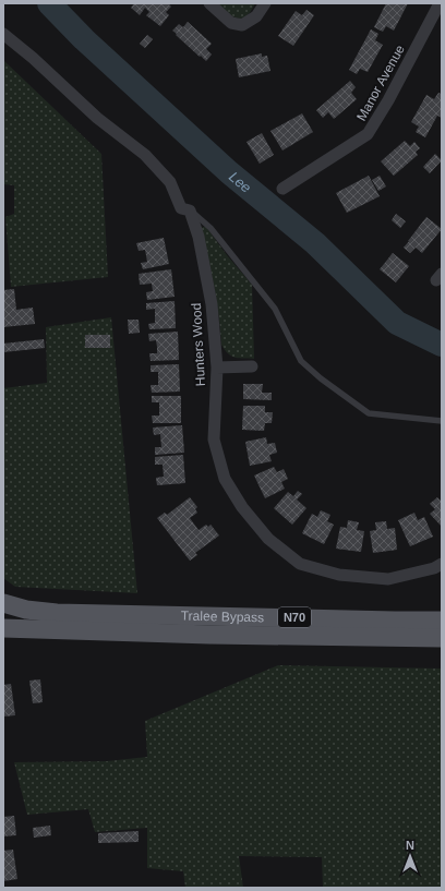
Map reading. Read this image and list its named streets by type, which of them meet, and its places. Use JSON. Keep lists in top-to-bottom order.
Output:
{
  "streets": {
    "main road": ["Tralee Bypass", "N70"],
    "street": ["Manor Avenue", "Hunters Wood"]
  },
  "water": ["Lee"],
  "north": "top"
}
